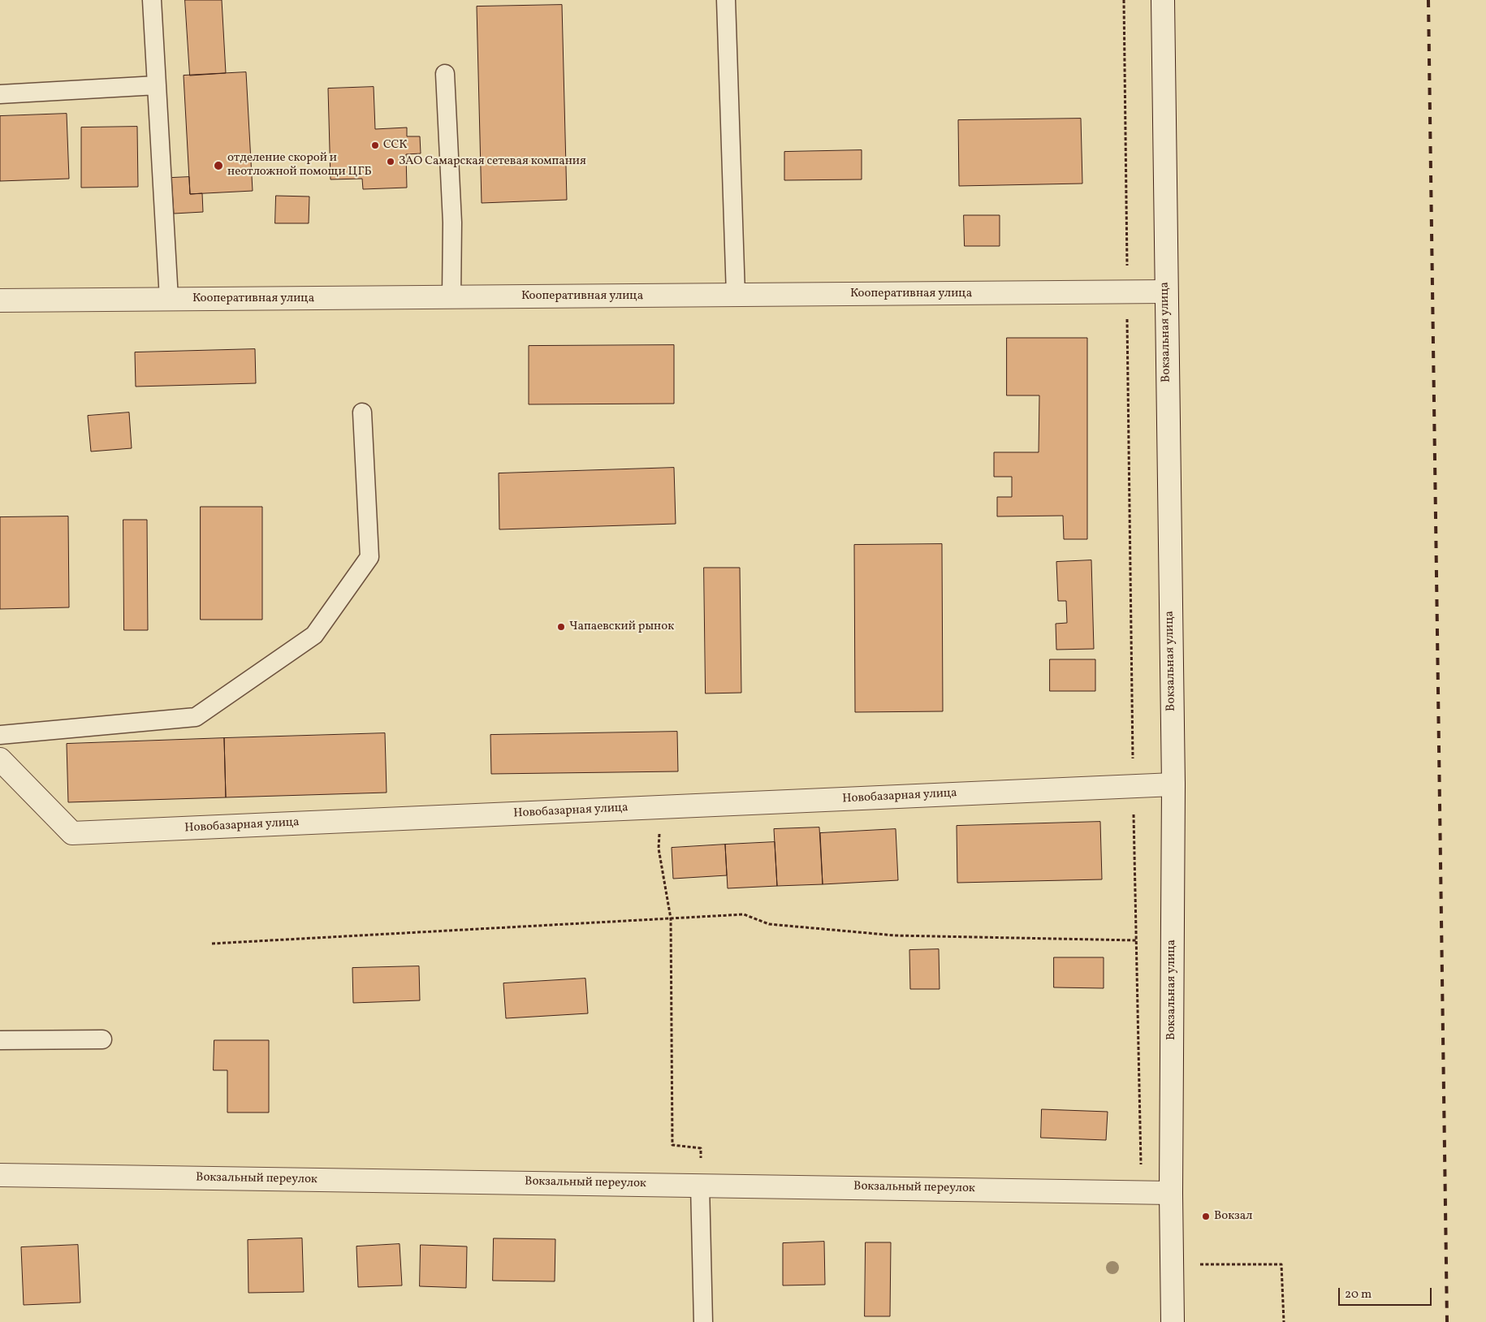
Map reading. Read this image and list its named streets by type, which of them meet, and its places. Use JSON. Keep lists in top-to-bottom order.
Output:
{
  "streets": {
    "street": [
      "Кооперативная улица",
      "Вокзальная улица",
      "Новобазарная улица",
      "Вокзальный переулок"
    ]
  },
  "crossings": [
    ["Кооперативная улица", "Вокзальная улица"],
    ["Вокзальная улица", "Новобазарная улица"],
    ["Вокзальная улица", "Вокзальный переулок"]
  ],
  "places": [
    "ССК",
    "ЗАО Самарская сетевая компания",
    "отделение скорой и неотложной помощи ЦГБ",
    "Чапаевский рынок",
    "Вокзал"
  ],
  "scale_bar": "20 m"
}
